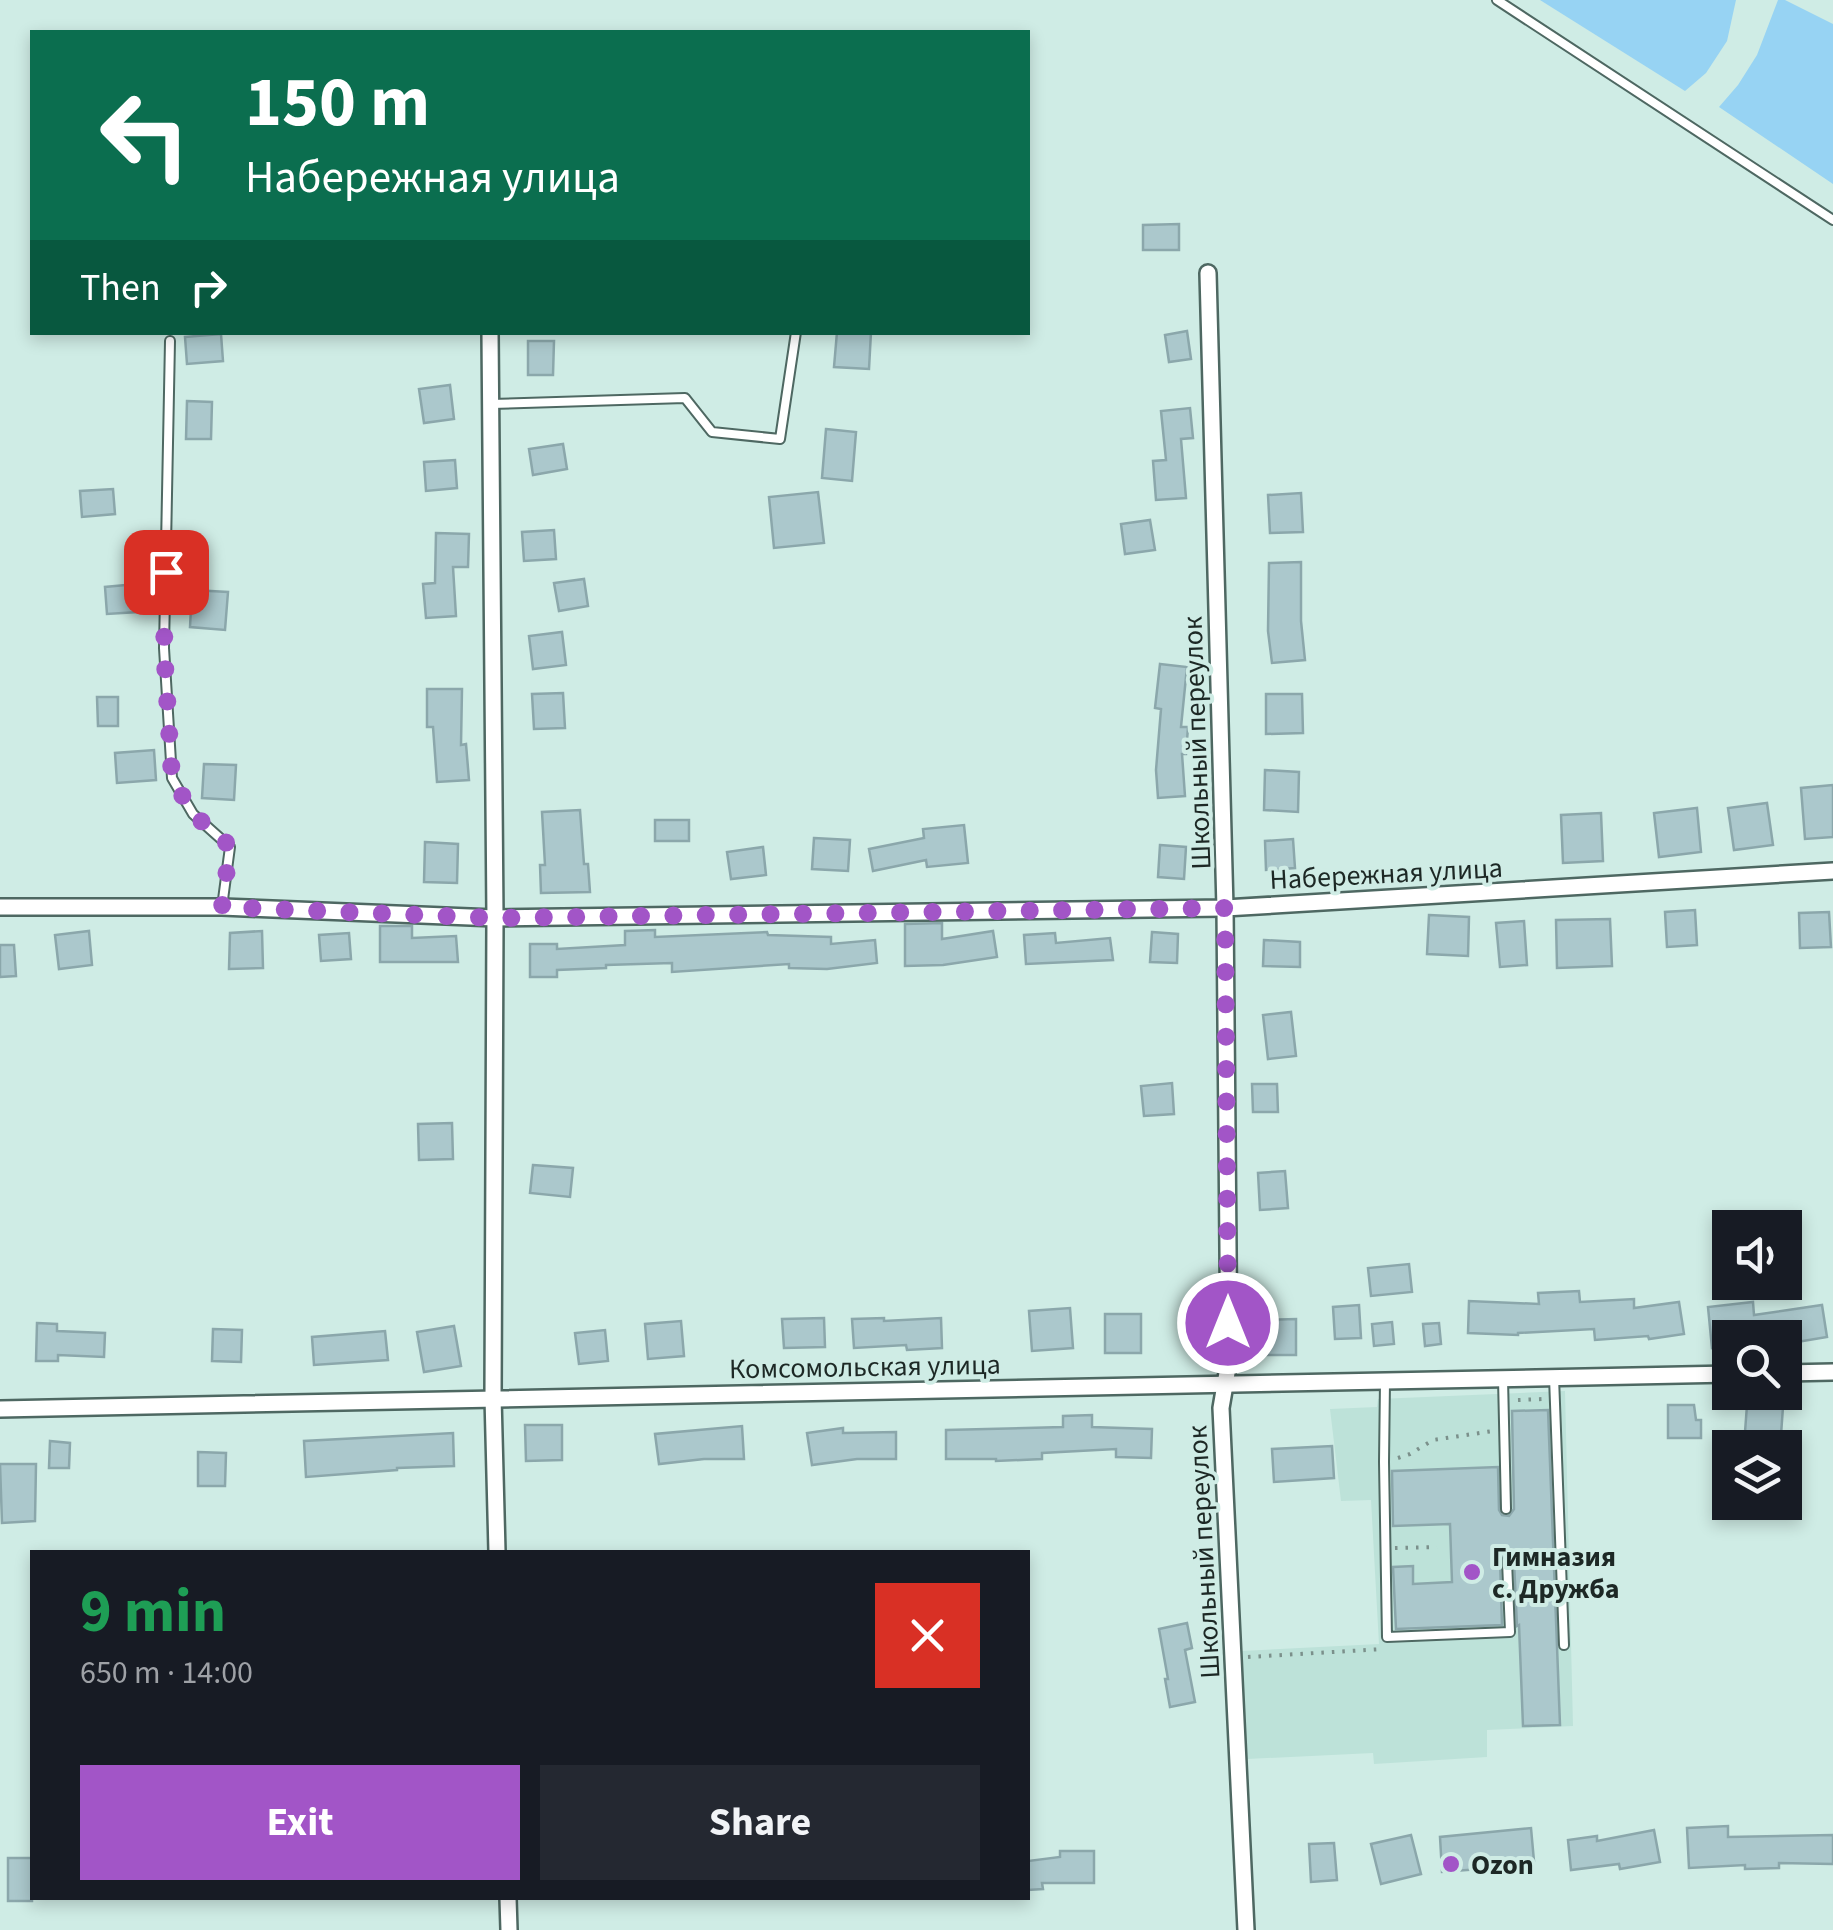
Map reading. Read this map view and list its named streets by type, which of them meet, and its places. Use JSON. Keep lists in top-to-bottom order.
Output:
{
  "streets": {
    "street": ["Школьный переулок", "Набережная улица", "Комсомольская улица"]
  },
  "crossings": [
    ["Школьный переулок", "Набережная улица"],
    ["Школьный переулок", "Комсомольская улица"]
  ],
  "places": ["Гимназия с. Дружба", "Ozon"],
  "page": {
    "turn": ["150 m", "Набережная улица"],
    "then": "Then",
    "heading": ["9 min", "650 m · 14:00"],
    "buttons": ["Exit", "Share"]
  }
}
